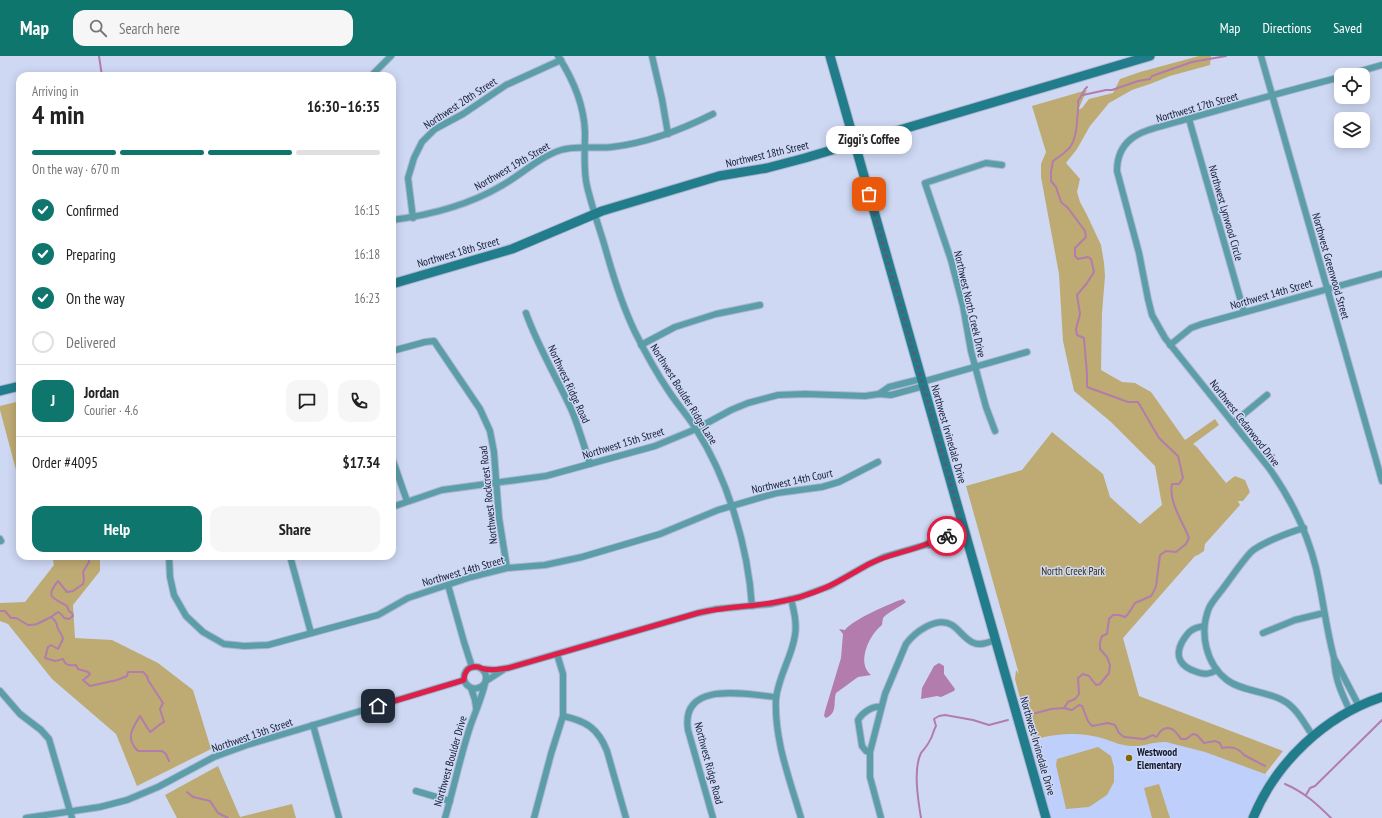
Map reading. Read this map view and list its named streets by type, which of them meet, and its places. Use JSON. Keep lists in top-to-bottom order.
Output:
{
  "streets": {
    "main road": ["Northwest 18th Street", "Northwest Irvinedale Drive"],
    "street": [
      "Northwest 20th Street",
      "Northwest 17th Street",
      "Northwest 19th Street",
      "Northwest Lynwood Circle",
      "Northwest Greenwood Street",
      "Northwest 14th Street",
      "Northwest North Creek Drive",
      "Northwest Ridge Road",
      "Northwest Boulder Ridge Lane",
      "Northwest Cedarwood Drive",
      "Northwest 15th Street",
      "Northwest 14th Court",
      "Northwest Rockcrest Road",
      "Northwest 13th Street",
      "Northwest Boulder Drive"
    ]
  },
  "crossings": [
    ["Northwest 20th Street", "Northwest 19th Street"],
    ["Northwest 20th Street", "Northwest Boulder Ridge Lane"],
    ["Northwest 17th Street", "Northwest Lynwood Circle"],
    ["Northwest 17th Street", "Northwest Greenwood Street"],
    ["Northwest 17th Street", "Northwest Cedarwood Drive"],
    ["Northwest 18th Street", "Northwest Boulder Ridge Lane"],
    ["Northwest 18th Street", "Northwest Irvinedale Drive"],
    ["Northwest 19th Street", "Northwest Boulder Ridge Lane"],
    ["Northwest Lynwood Circle", "Northwest 14th Street"],
    ["Northwest Greenwood Street", "Northwest 14th Street"],
    ["Northwest 14th Street", "Northwest Boulder Ridge Lane"],
    ["Northwest 14th Street", "Northwest Cedarwood Drive"],
    ["Northwest 14th Street", "Northwest 14th Court"],
    ["Northwest 14th Street", "Northwest Rockcrest Road"],
    ["Northwest North Creek Drive", "Northwest 15th Street"],
    ["Northwest Ridge Road", "Northwest 15th Street"],
    ["Northwest Boulder Ridge Lane", "Northwest 15th Street"],
    ["Northwest Boulder Ridge Lane", "Northwest 14th Court"],
    ["Northwest Irvinedale Drive", "Northwest 15th Street"],
    ["Northwest 15th Street", "Northwest Rockcrest Road"],
    ["Northwest 13th Street", "Northwest Boulder Drive"]
  ],
  "parks": ["North Creek Park"],
  "places": ["Ziggi's Coffee", "Westwood Elementary"],
  "page": {
    "header": "Map",
    "search": "Search here",
    "nav": ["Map", "Directions", "Saved"],
    "heading": ["4 min", "Arriving in", "16:30–16:35"],
    "panel": [
      "Jordan",
      "Courier · 4.6",
      "Order #4095",
      "$17.34"
    ],
    "bubble": "Ziggi's Coffee",
    "bar": "On the way · 670 m",
    "list": [
      ["Confirmed", "16:15"],
      ["Preparing", "16:18"],
      ["On the way", "16:23"],
      "Delivered"
    ],
    "round": "J",
    "buttons": ["Help", "Share"]
  }
}
